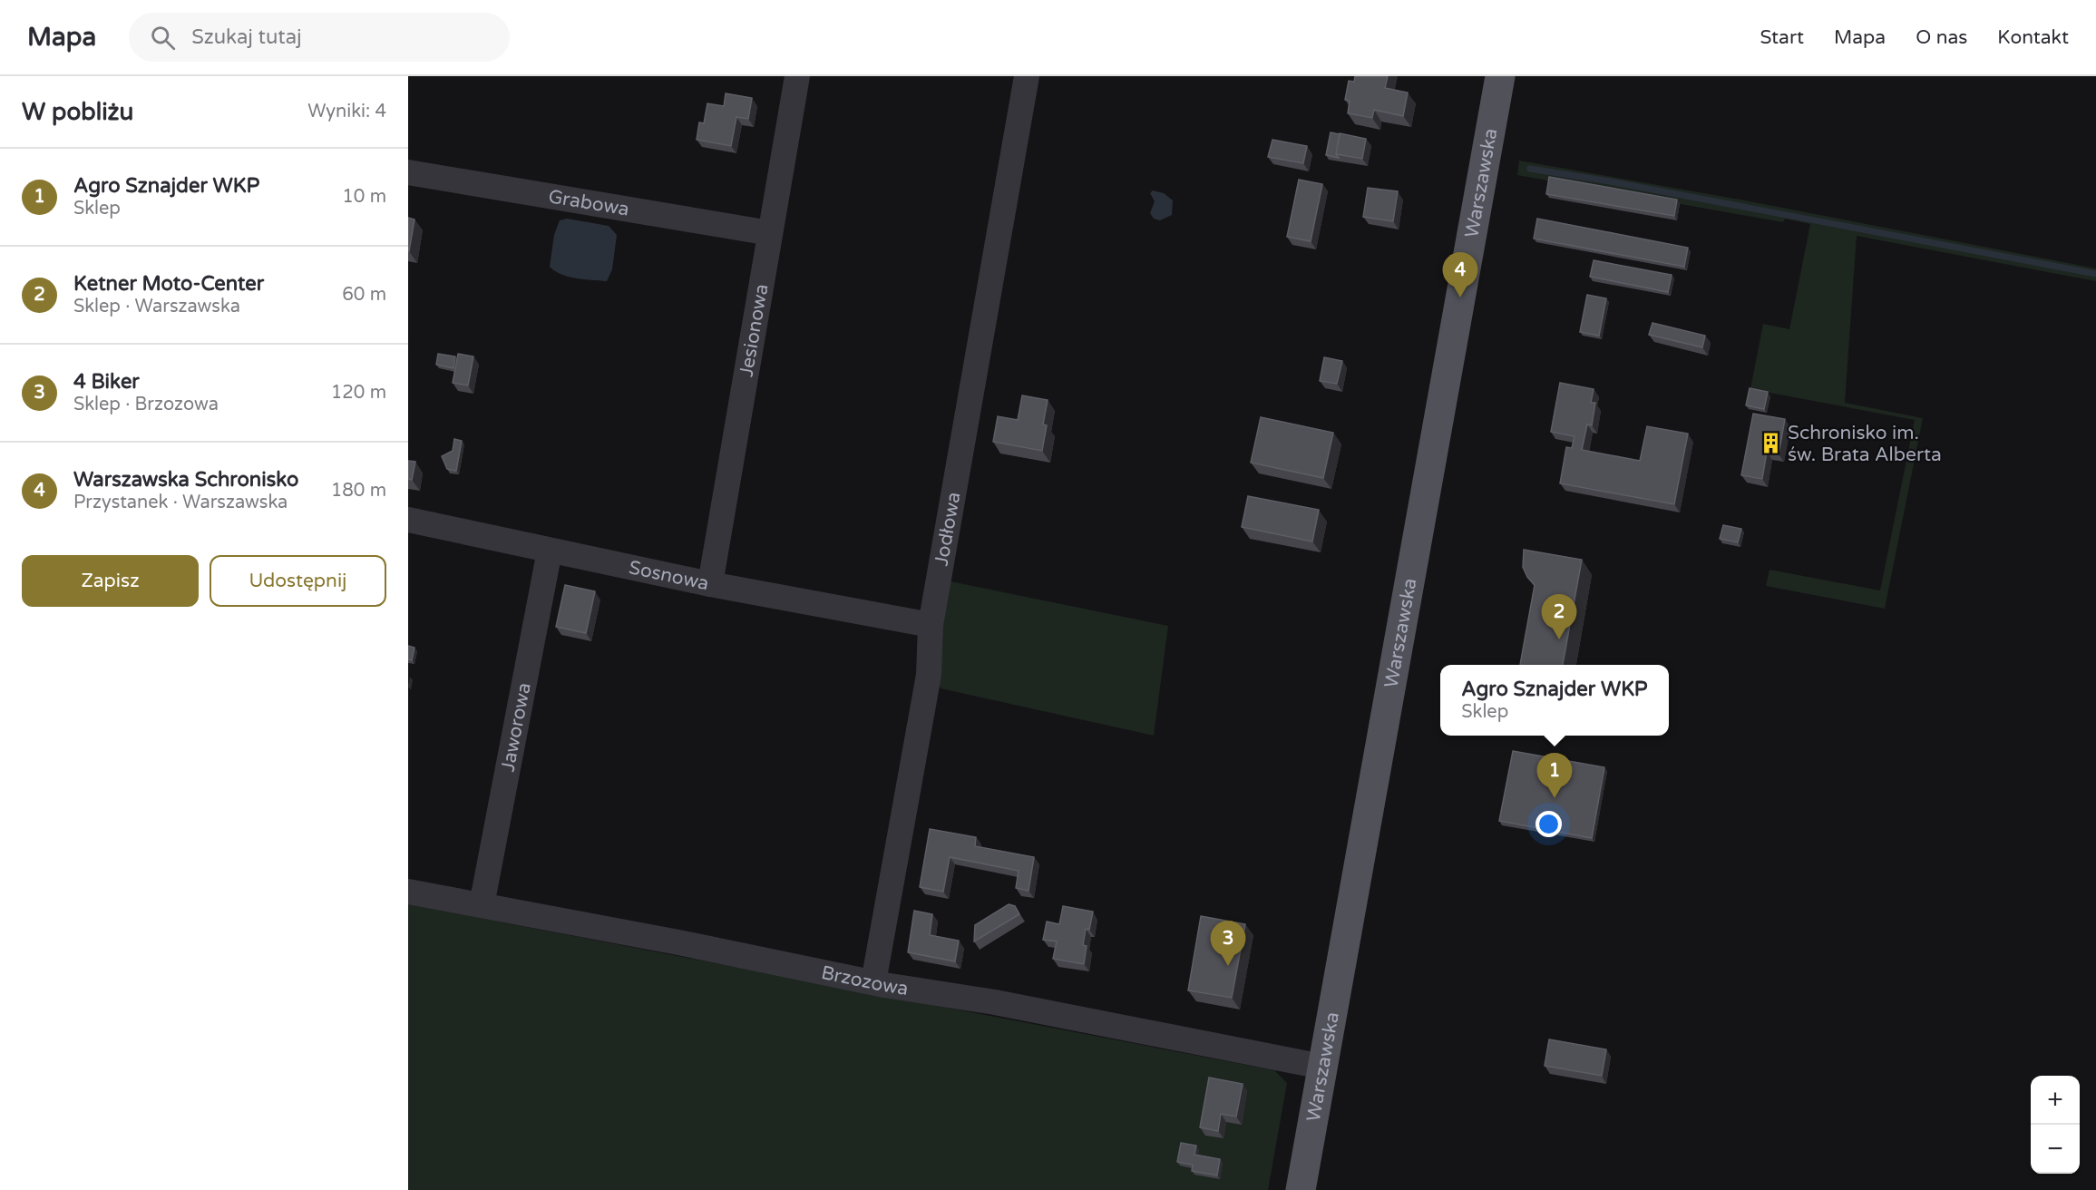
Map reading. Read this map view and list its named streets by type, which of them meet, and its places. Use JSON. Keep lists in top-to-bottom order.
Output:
{
  "streets": {
    "main road": ["Warszawska"],
    "street": [
      "Grabowa",
      "Jesionowa",
      "Jodłowa",
      "Sosnowa",
      "Jaworowa",
      "Brzozowa"
    ]
  },
  "crossings": [
    ["Warszawska", "Brzozowa"],
    ["Grabowa", "Jesionowa"],
    ["Jesionowa", "Sosnowa"],
    ["Jodłowa", "Sosnowa"],
    ["Jodłowa", "Brzozowa"],
    ["Sosnowa", "Jaworowa"],
    ["Jaworowa", "Brzozowa"]
  ],
  "places": {
    "building": ["Schronisko im. św. Brata Alberta"]
  },
  "page": {
    "header": "Mapa",
    "search": "Szukaj tutaj",
    "nav": [
      "Start",
      "Mapa",
      "O nas",
      "Kontakt"
    ],
    "heading": ["W pobliżu", "Wyniki: 4"],
    "list": [
      {
        "mark": "1",
        "name": "Agro Sznajder WKP",
        "note": "Sklep",
        "value": "10 m"
      },
      {
        "mark": "2",
        "name": "Ketner Moto-Center",
        "note": "Sklep · Warszawska",
        "value": "60 m"
      },
      {
        "mark": "3",
        "name": "4 Biker",
        "note": "Sklep · Brzozowa",
        "value": "120 m"
      },
      {
        "mark": "4",
        "name": "Warszawska Schronisko",
        "note": "Przystanek · Warszawska",
        "value": "180 m"
      }
    ],
    "pins": [
      "4",
      "2",
      "1",
      "3"
    ],
    "buttons": ["Zapisz", "Udostępnij"],
    "popup": ["Agro Sznajder WKP", "Sklep"],
    "map_buttons": ["+", "−"]
  }
}
